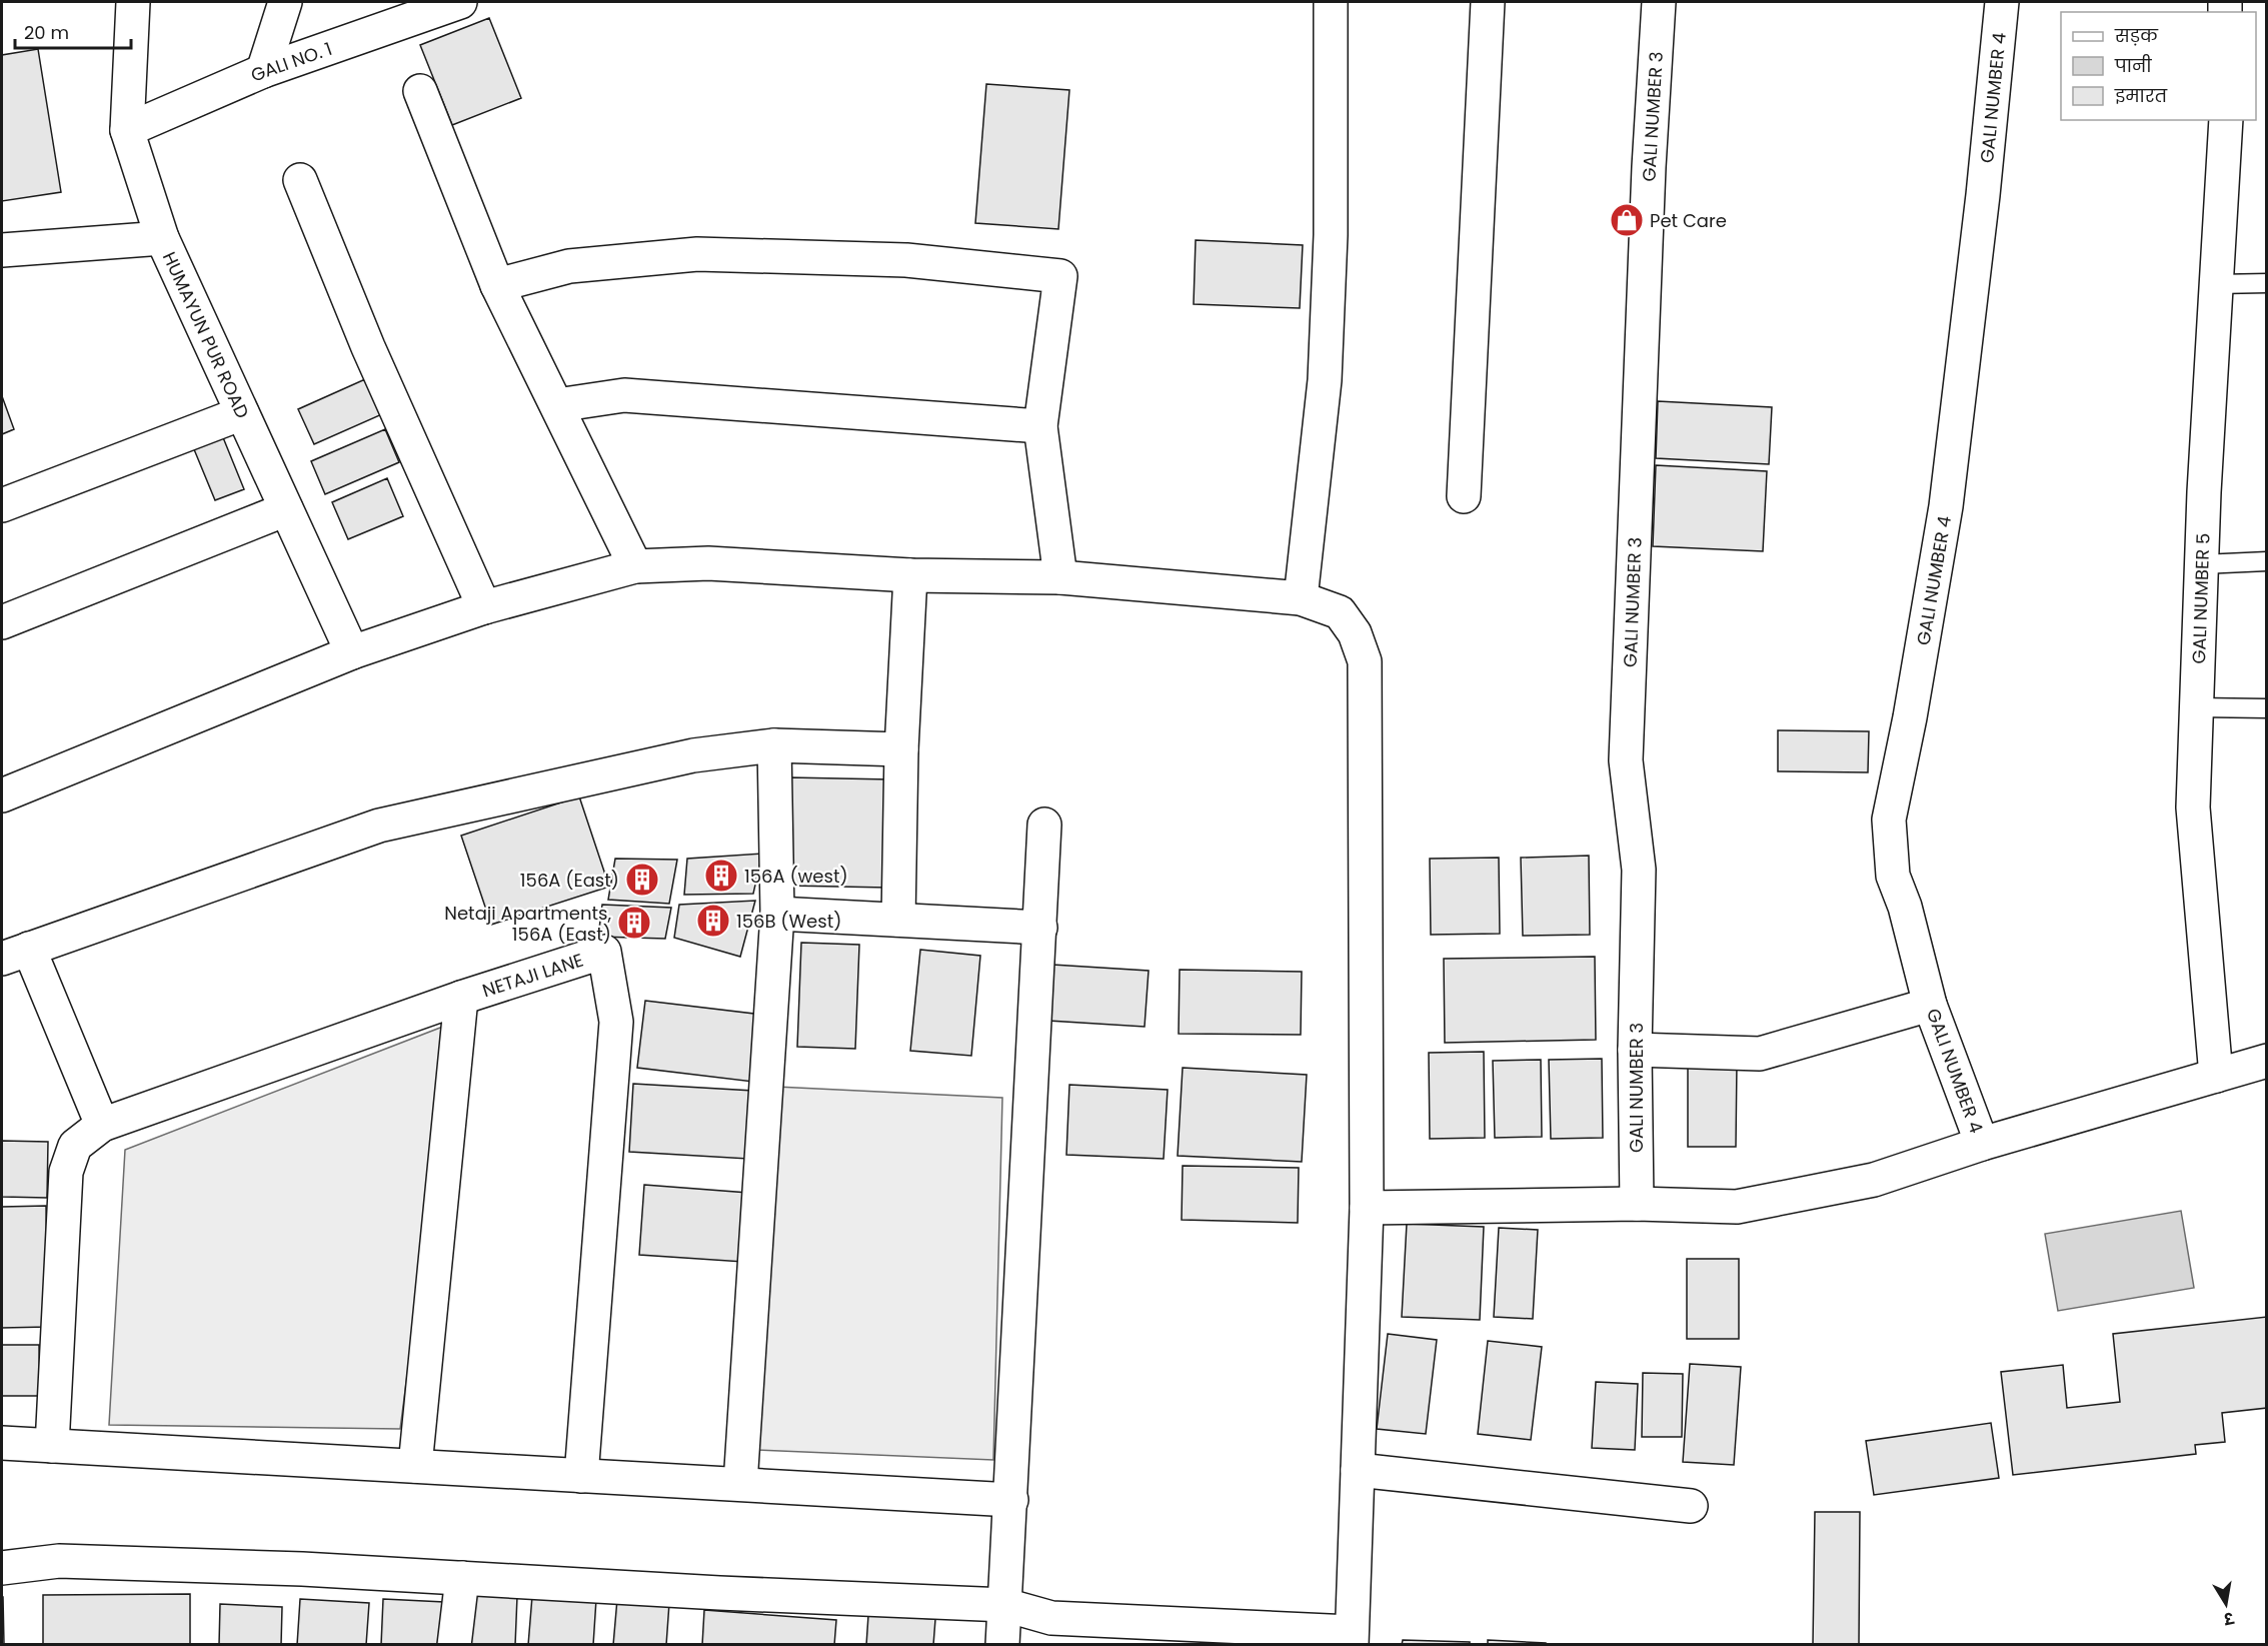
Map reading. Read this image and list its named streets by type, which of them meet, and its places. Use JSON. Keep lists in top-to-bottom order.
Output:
{
  "streets": {
    "street": [
      "GALI NO. 1",
      "GALI NUMBER 4",
      "GALI NUMBER 3",
      "HUMAYUN PUR ROAD",
      "GALI NUMBER 5",
      "NETAJI LANE"
    ]
  },
  "crossings": [
    ["GALI NO. 1", "HUMAYUN PUR ROAD"]
  ],
  "places": {
    "shop": ["Pet Care"],
    "building": [
      "156A (west)",
      "156A (East)",
      "156B (West)",
      "Netaji Apartments, 156A (East)"
    ]
  },
  "legend": ["सड़क", "पानी", "इमारत"],
  "scale_bar": "20 m",
  "north": "bottom"
}
